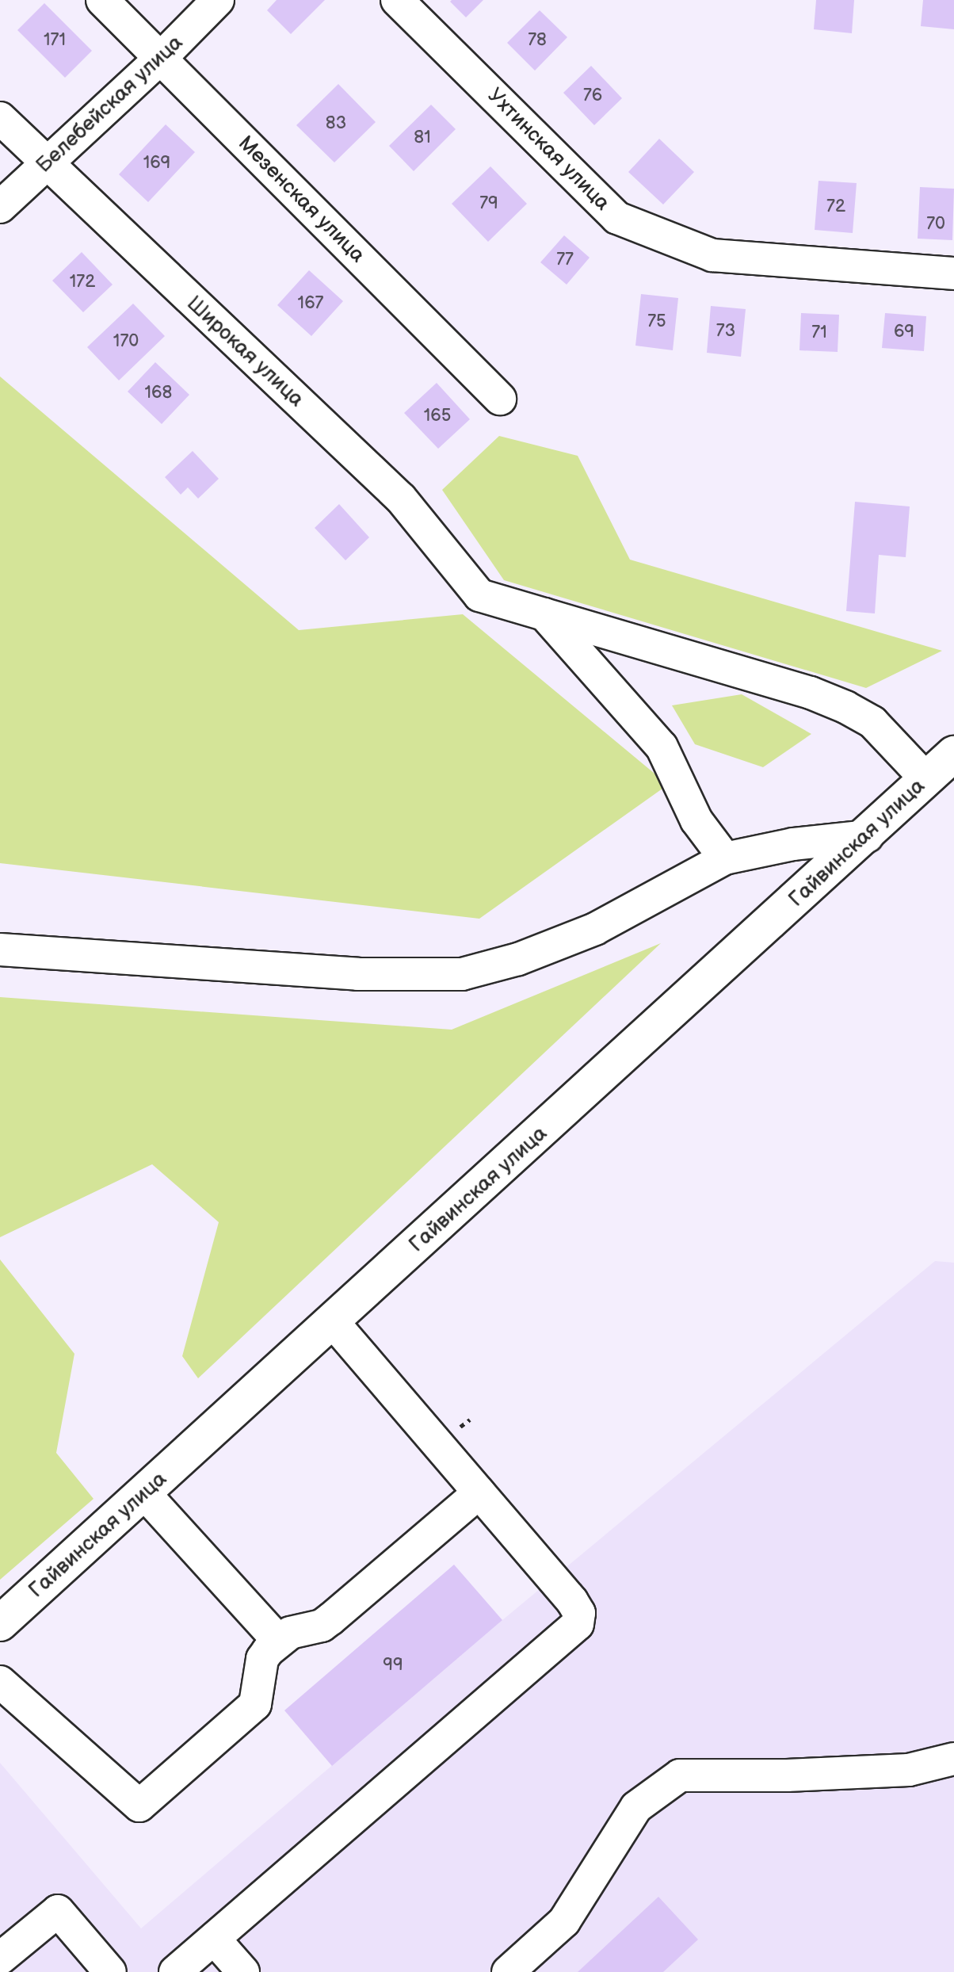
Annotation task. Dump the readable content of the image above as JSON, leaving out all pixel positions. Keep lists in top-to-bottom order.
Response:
{
  "streets": {
    "main road": ["Гайвинская улица"],
    "street": [
      "Белебейская улица",
      "Ухтинская улица",
      "Мезенская улица",
      "Широкая улица"
    ]
  },
  "crossings": [
    ["Белебейская улица", "Мезенская улица"],
    ["Белебейская улица", "Широкая улица"]
  ],
  "house_numbers": [
    "171",
    "78",
    "76",
    "83",
    "81",
    "169",
    "79",
    "72",
    "70",
    "77",
    "172",
    "167",
    "75",
    "73",
    "69",
    "71",
    "170",
    "168",
    "165",
    "99"
  ]
}
